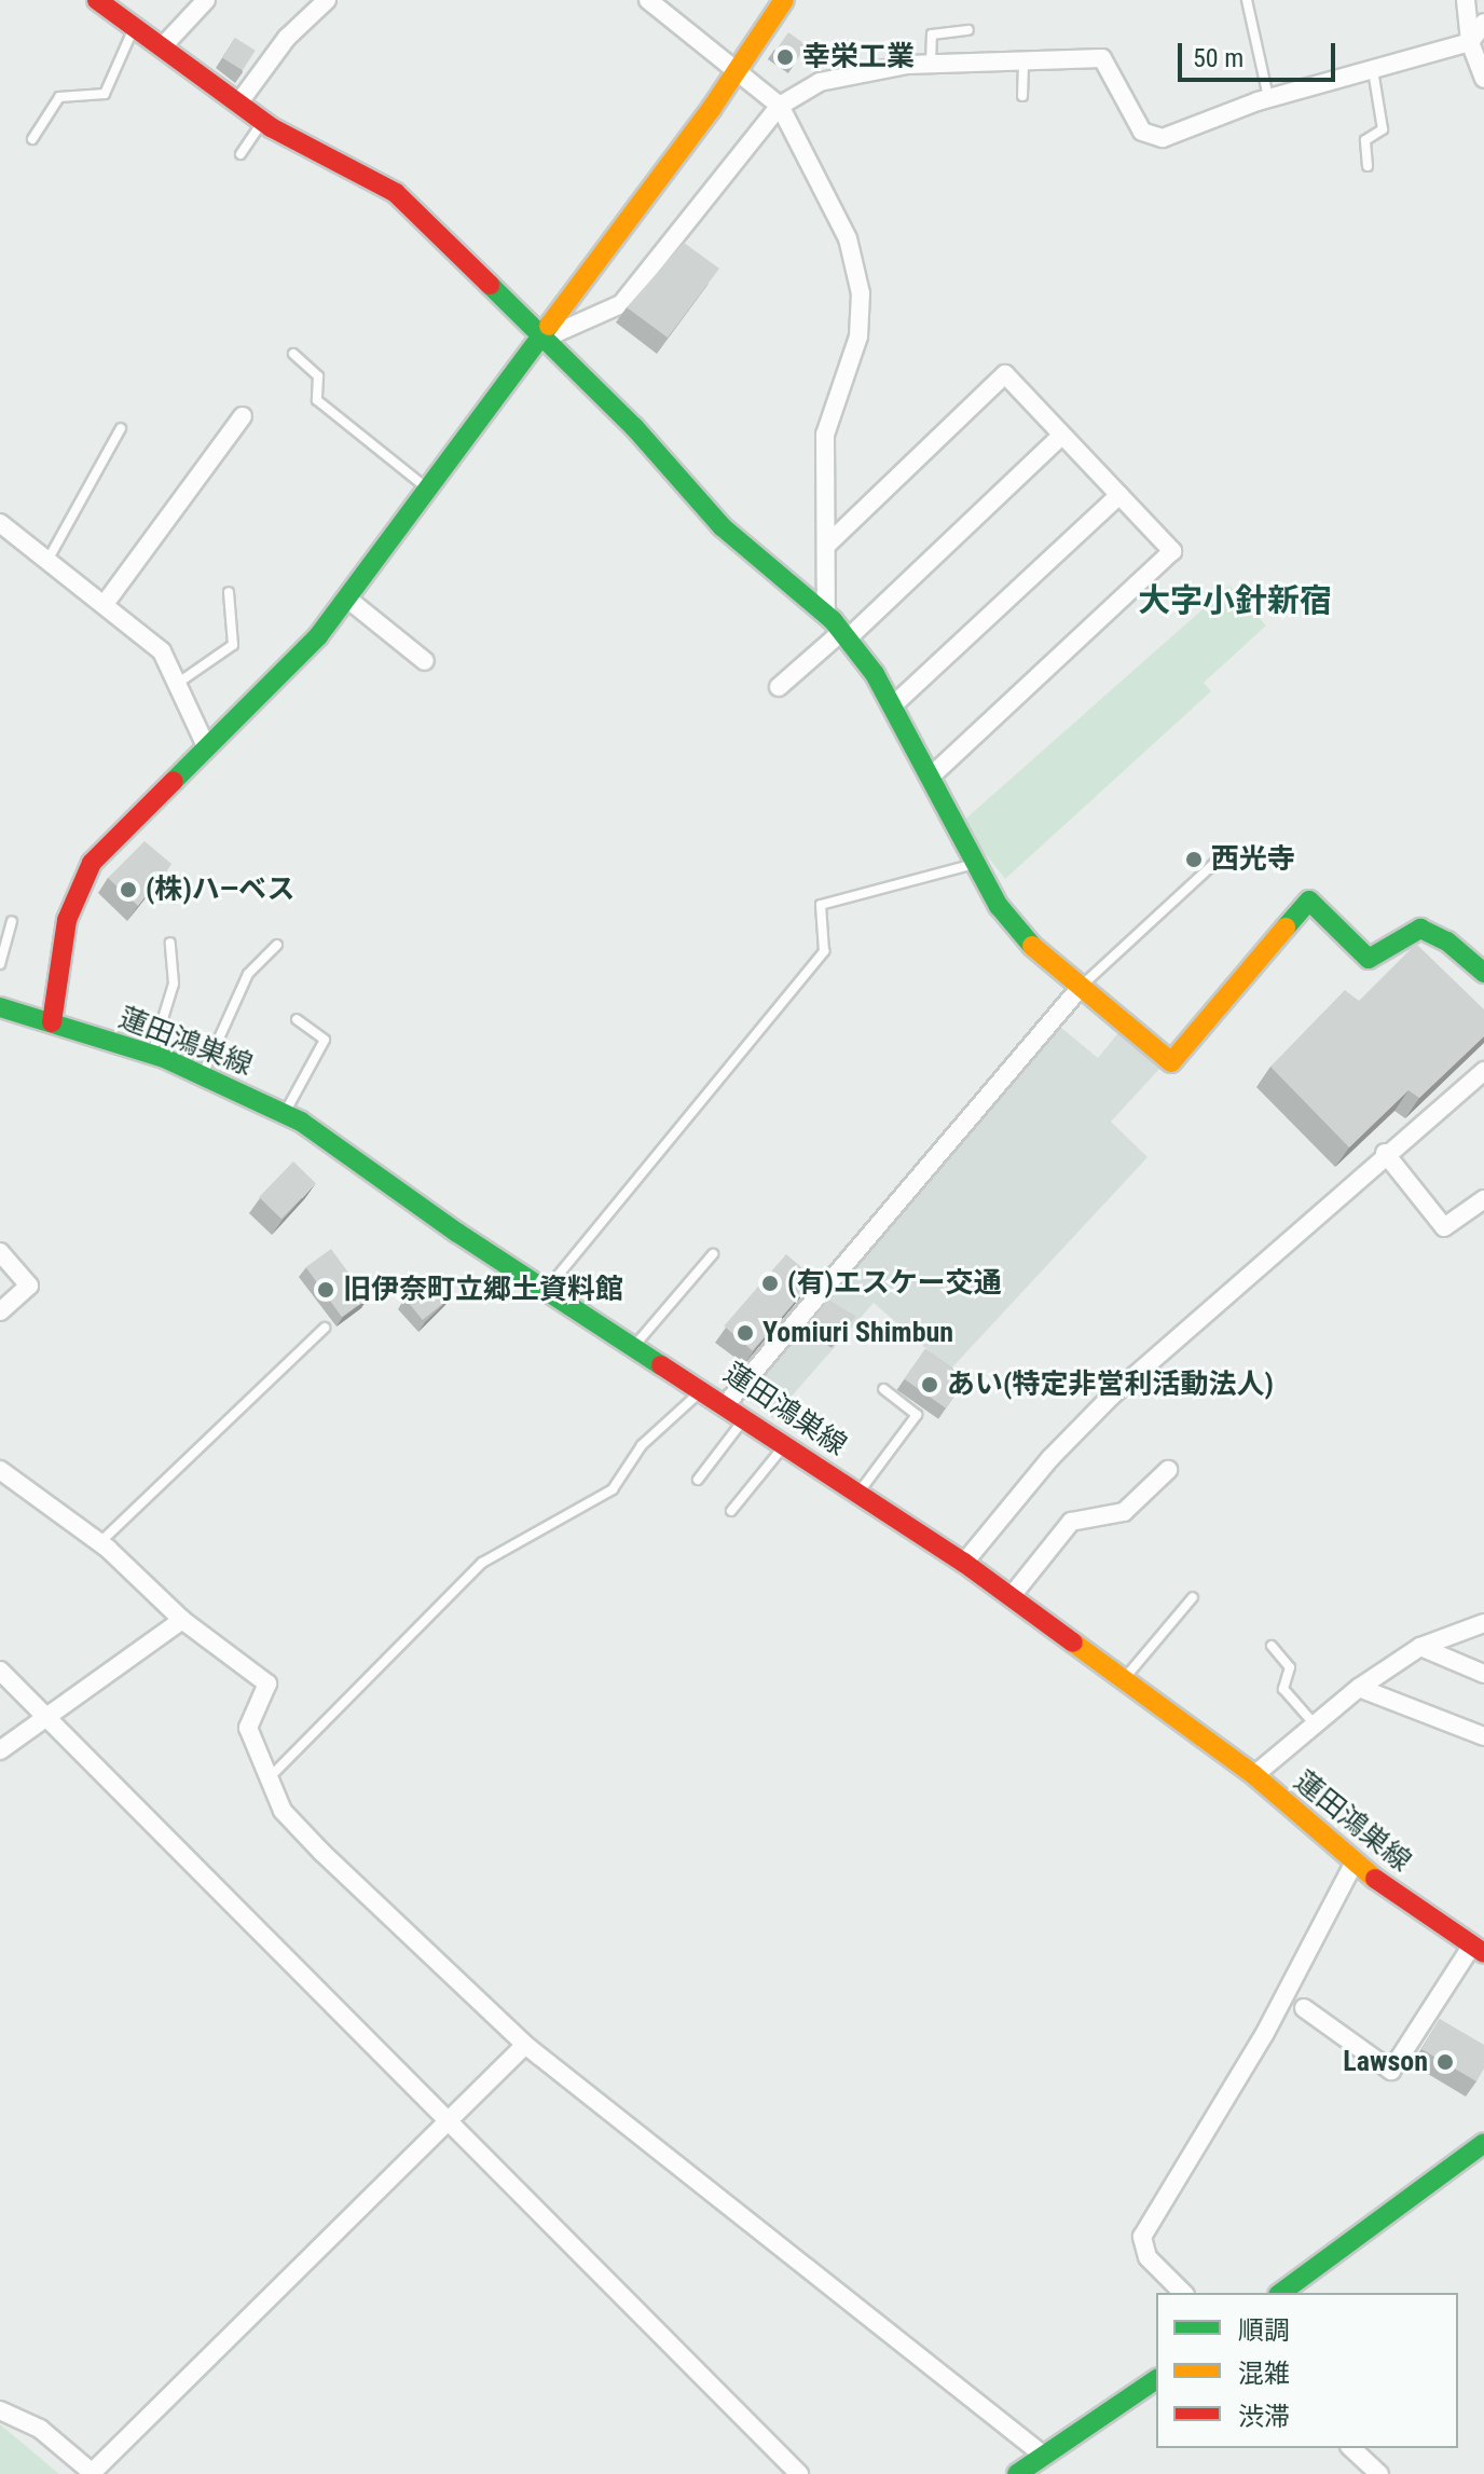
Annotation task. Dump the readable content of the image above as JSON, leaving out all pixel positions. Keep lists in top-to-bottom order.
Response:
{
  "streets": {
    "street": ["蓮田鴻巣線"]
  },
  "districts": ["大字小針新宿"],
  "places": [
    "幸栄工業",
    "西光寺",
    "(株)ハ―ベス",
    "(有)エスケー交通",
    "旧伊奈町立郷土資料館",
    "Yomiuri Shimbun",
    "あい(特定非営利活動法人)",
    "Lawson"
  ],
  "legend": ["順調", "混雑", "渋滞"],
  "scale_bar": "50 m"
}
